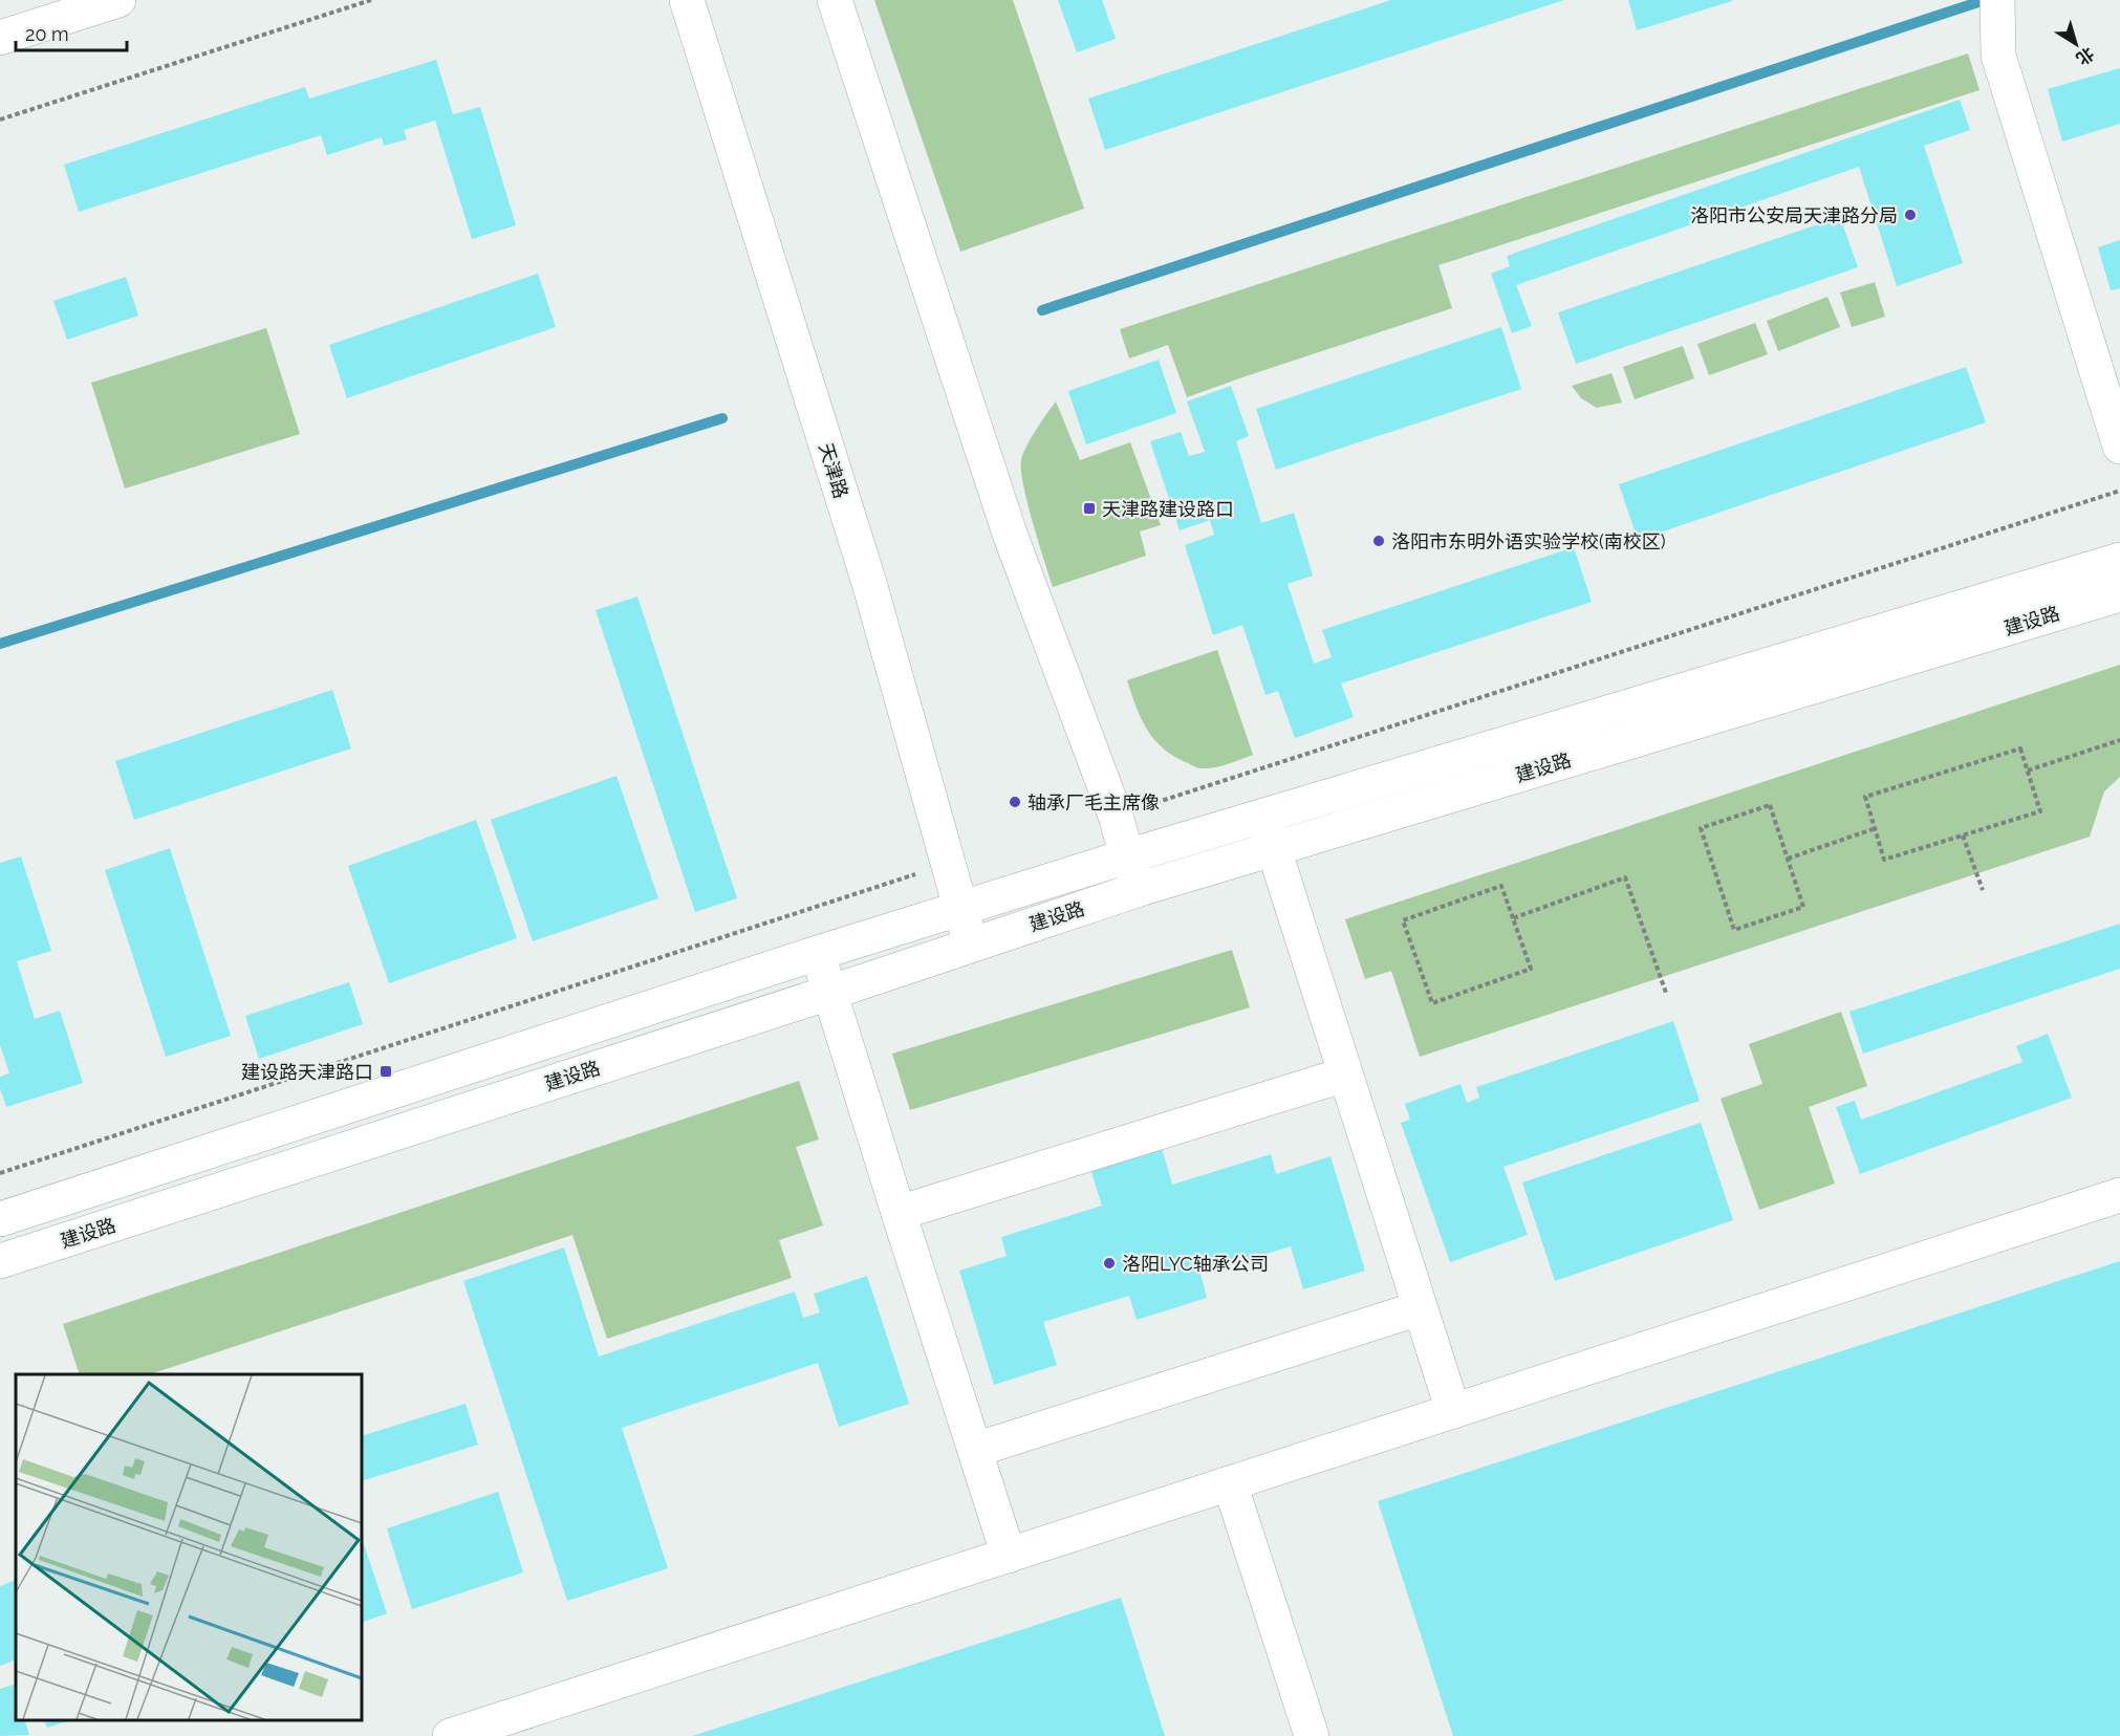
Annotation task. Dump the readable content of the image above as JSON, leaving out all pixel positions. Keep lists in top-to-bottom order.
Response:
{
  "streets": {
    "street": ["天津路", "建设路"]
  },
  "crossings": [
    ["天津路", "建设路"]
  ],
  "places": {
    "other": [
      "洛阳市公安局天津路分局",
      "洛阳市东明外语实验学校(南校区)",
      "轴承厂毛主席像",
      "洛阳LYC轴承公司"
    ],
    "transit": ["天津路建设路口", "建设路天津路口"]
  },
  "scale_bar": "20 m",
  "north": "bottom right"
}
